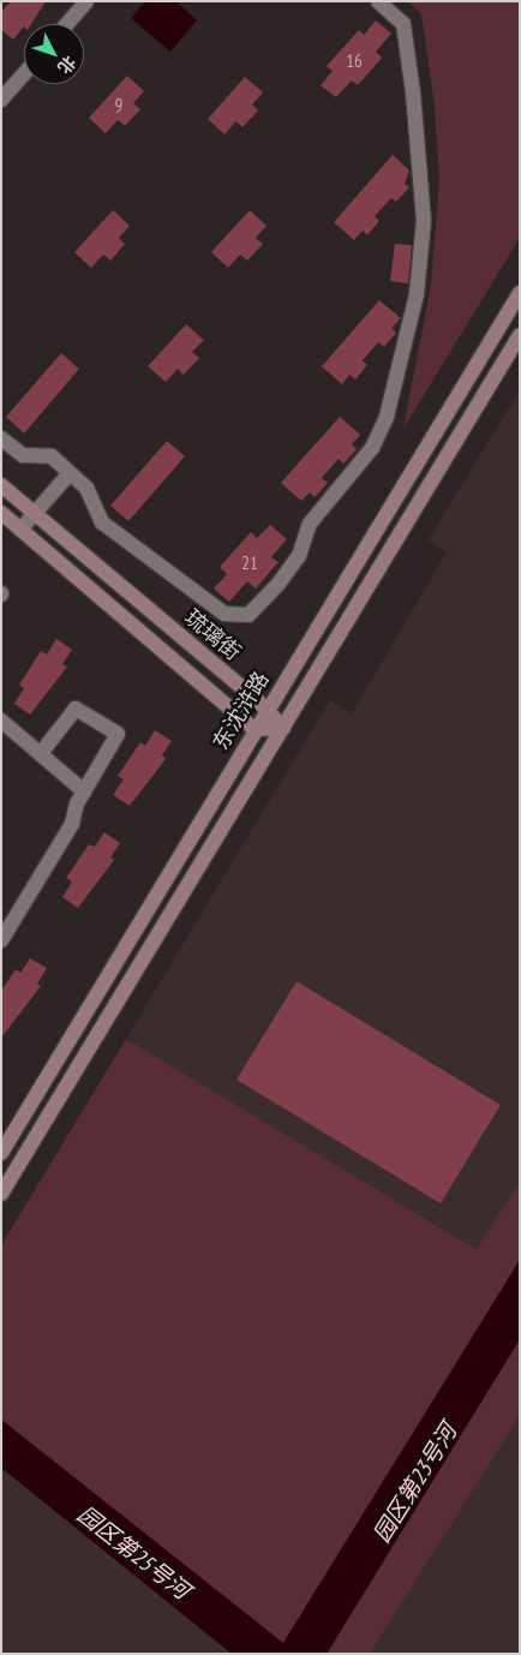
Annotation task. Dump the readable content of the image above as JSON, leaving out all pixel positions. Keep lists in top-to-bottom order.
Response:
{
  "streets": {
    "main road": ["琉璃街", "东沈浒路"]
  },
  "crossings": [
    ["琉璃街", "东沈浒路"]
  ],
  "water": ["园区第23号河", "园区第25号河"],
  "house_numbers": ["16", "9", "21"],
  "north": "bottom right"
}
